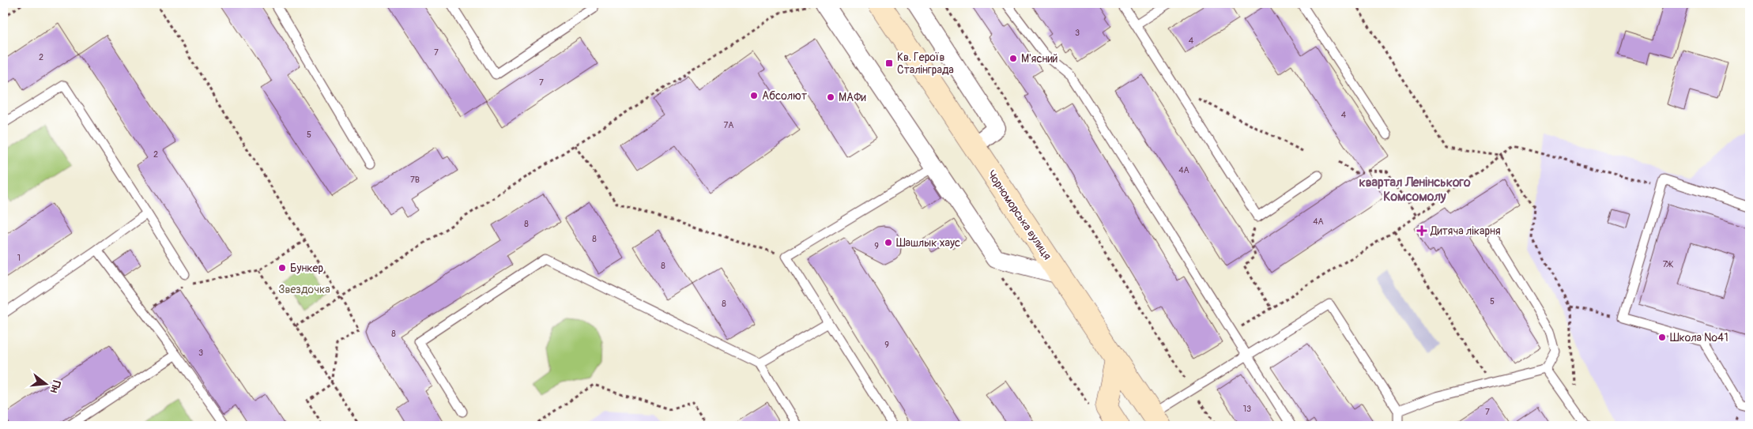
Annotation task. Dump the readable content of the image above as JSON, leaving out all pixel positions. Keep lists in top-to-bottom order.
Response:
{
  "streets": {
    "street": ["Чорноморська вулиця"]
  },
  "districts": ["квартал Ленінського Комсомолу"],
  "parks": ["Звездочка"],
  "places": {
    "other": [
      "М'ясний",
      "Абсолют",
      "МАФи",
      "Шашлык хаус",
      "Бункер",
      "Школа №41"
    ],
    "transit": ["Кв. Героїв Сталінграда"],
    "health": ["Дитяча лікарня"]
  },
  "house_numbers": [
    "3",
    "4",
    "7",
    "2",
    "7",
    "4",
    "7А",
    "5",
    "2",
    "4А",
    "7В",
    "4А",
    "8",
    "8",
    "9",
    "1",
    "7Ж",
    "8",
    "5",
    "8",
    "8",
    "9",
    "3",
    "13",
    "7"
  ],
  "north": "right"
}
